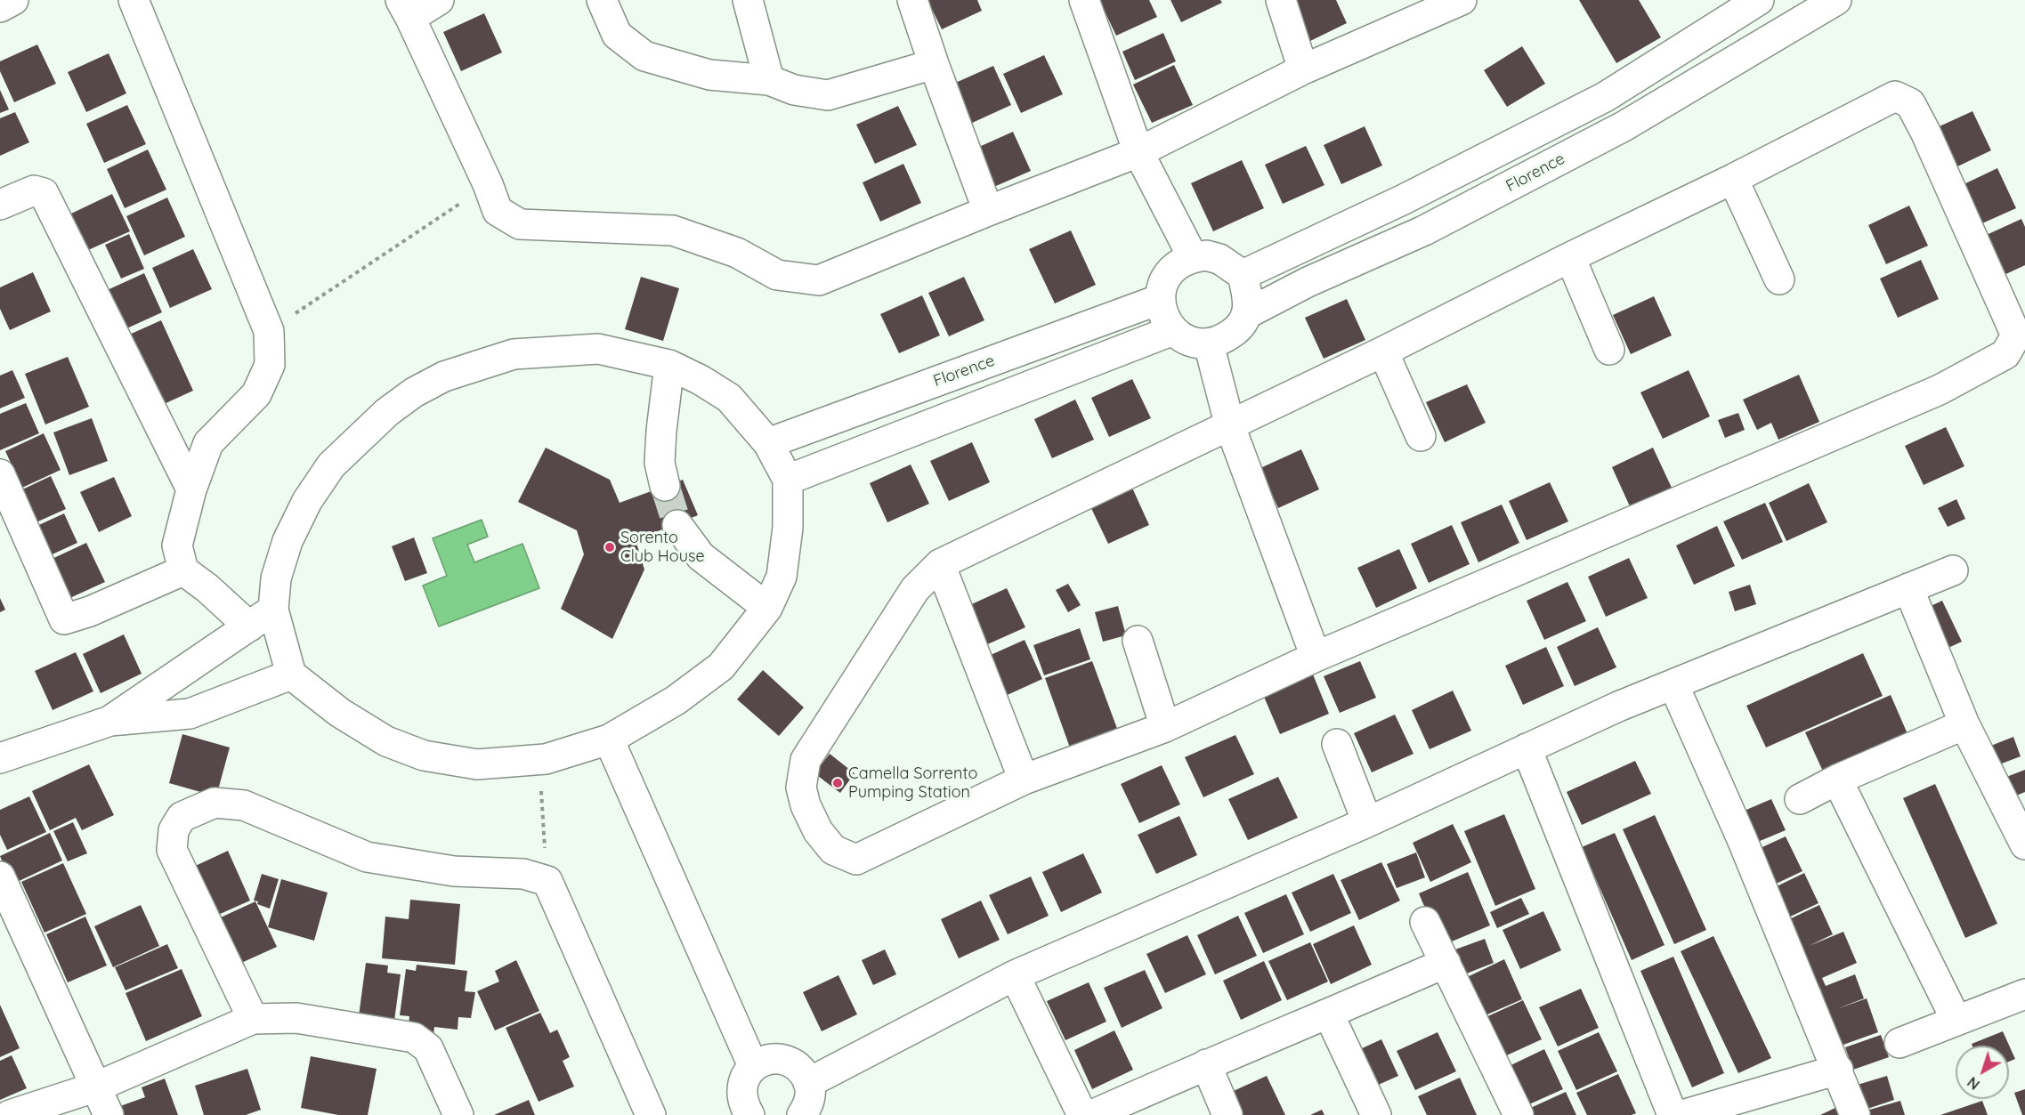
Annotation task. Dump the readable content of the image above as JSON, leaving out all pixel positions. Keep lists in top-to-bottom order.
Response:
{
  "streets": {
    "street": ["Florence"]
  },
  "places": ["Sorento Club House", "Camella Sorrento Pumping Station"],
  "north": "bottom left"
}
